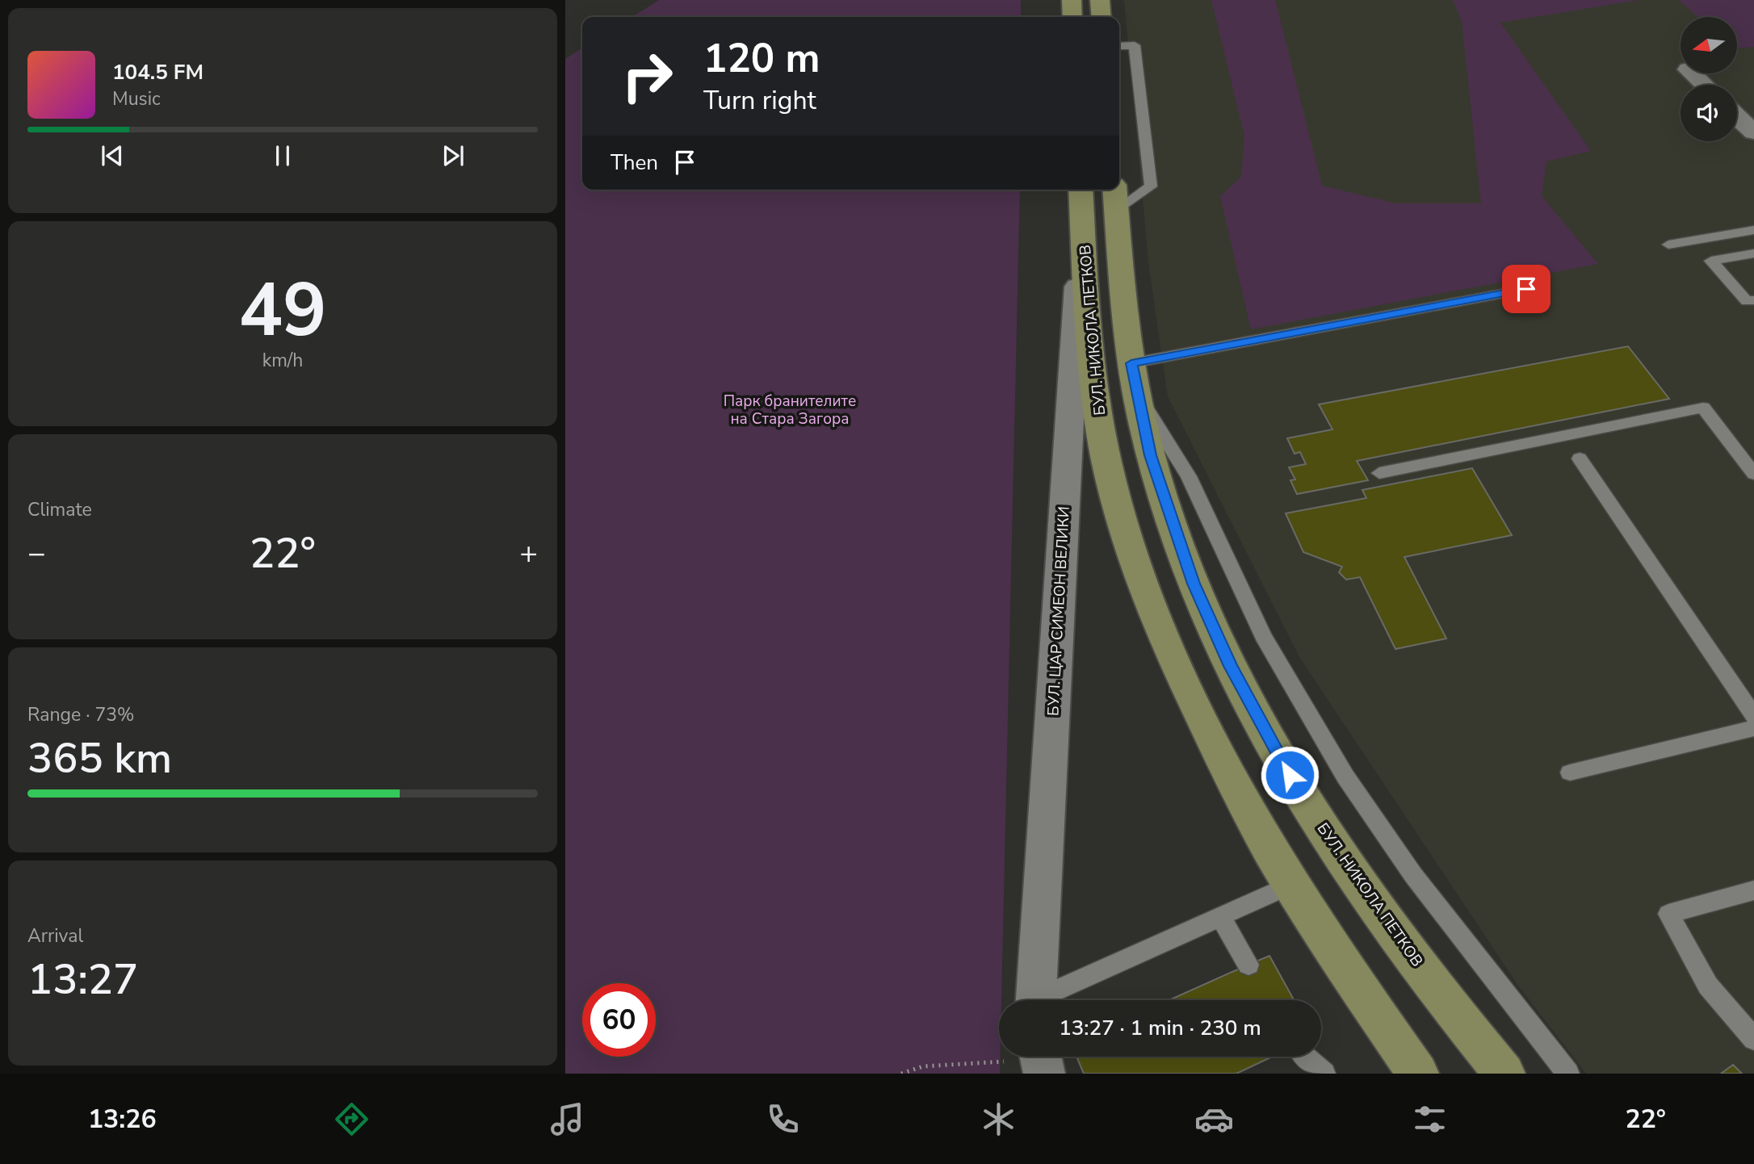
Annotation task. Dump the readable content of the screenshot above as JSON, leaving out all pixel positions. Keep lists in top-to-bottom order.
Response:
{
  "streets": {
    "main road": ["БУЛ. НИКОЛА ПЕТКОВ"],
    "street": ["БУЛ. ЦАР СИМЕОН ВЕЛИКИ"]
  },
  "crossings": [
    ["БУЛ. НИКОЛА ПЕТКОВ", "БУЛ. ЦАР СИМЕОН ВЕЛИКИ"]
  ],
  "parks": ["Парк бранителите на Стара Загора"],
  "north": "left",
  "page": {
    "turn": ["120 m", "Turn right"],
    "song": ["104.5 FM", "Music"],
    "then": "Then",
    "tile": [
      ["49", "km/h"],
      "Climate",
      ["Range · 73%", "365 km"],
      ["Arrival", "13:27"]
    ],
    "heat": ["−", "22°", "+"],
    "limit": "60",
    "trip": "13:27 · 1 min · 230 m",
    "tabs": ["13:26", "22°"]
  }
}
